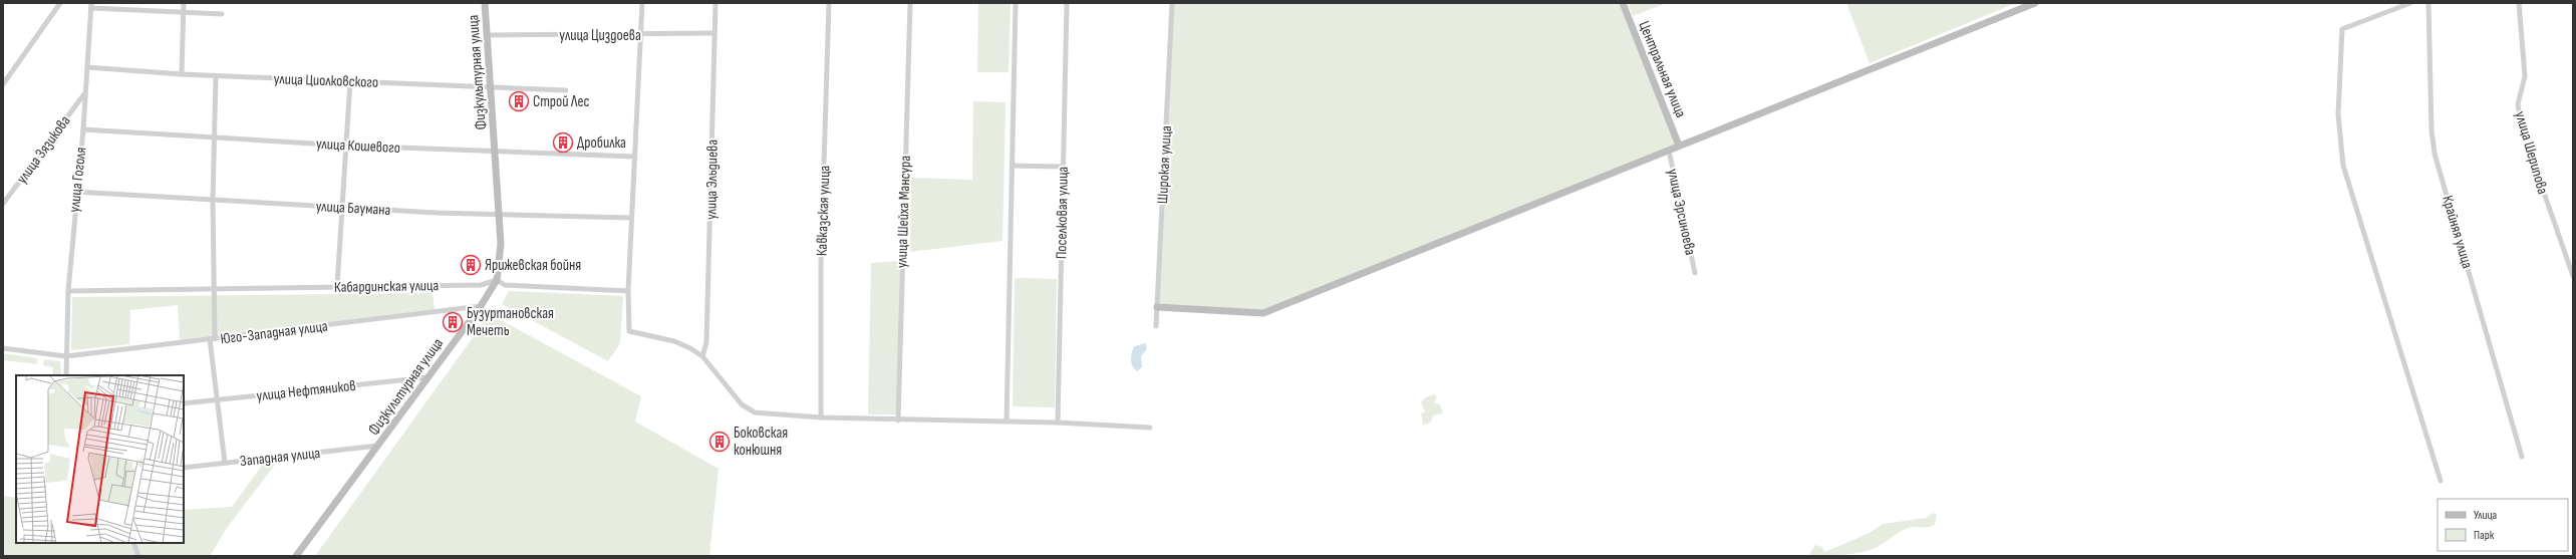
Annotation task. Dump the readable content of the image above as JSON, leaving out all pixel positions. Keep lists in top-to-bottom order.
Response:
{
  "streets": {
    "street": [
      "улица Циздоева",
      "Центральная улица",
      "Физкультурная улица",
      "улица Циолковского",
      "улица Кошевого",
      "улица Зязикова",
      "улица Шерипова",
      "Широкая улица",
      "улица Гоголя",
      "улица Эльдиева",
      "улица Баумана",
      "Кавказская улица",
      "улица Шейха Мансура",
      "улица Эрсиноева",
      "Поселковая улица",
      "Крайняя улица",
      "Кабардинская улица",
      "Юго-Западная улица",
      "улица Нефтяников",
      "Западная улица"
    ]
  },
  "crossings": [
    ["улица Циздоева", "Физкультурная улица"],
    ["улица Циздоева", "улица Эльдиева"],
    ["Физкультурная улица", "улица Циолковского"],
    ["Физкультурная улица", "улица Кошевого"],
    ["Физкультурная улица", "улица Баумана"],
    ["Физкультурная улица", "Кабардинская улица"],
    ["Физкультурная улица", "Юго-Западная улица"],
    ["Физкультурная улица", "улица Нефтяников"],
    ["Физкультурная улица", "Западная улица"],
    ["улица Циолковского", "улица Гоголя"],
    ["улица Кошевого", "улица Гоголя"],
    ["улица Зязикова", "улица Гоголя"],
    ["улица Гоголя", "улица Баумана"],
    ["улица Гоголя", "Кабардинская улица"],
    ["улица Гоголя", "Юго-Западная улица"]
  ],
  "places": {
    "building": [
      "Строй Лес",
      "Дробилка",
      "Ярижевская бойня",
      "Бузуртановская Мечеть",
      "Боковская конюшня"
    ]
  },
  "legend": ["Улица", "Парк"]
}
